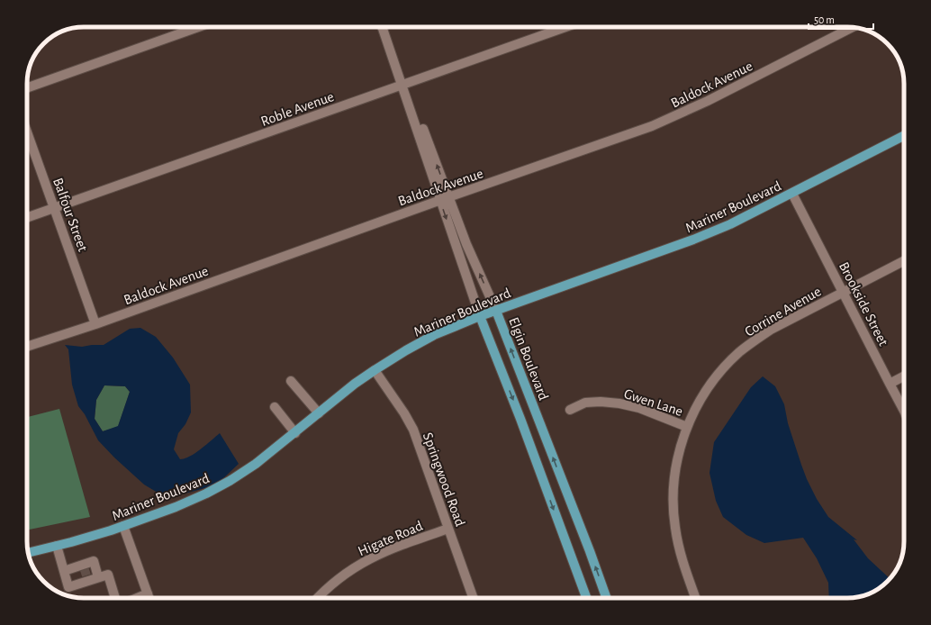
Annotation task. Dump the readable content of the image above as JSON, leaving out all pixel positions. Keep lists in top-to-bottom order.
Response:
{
  "streets": {
    "main road": ["Mariner Boulevard", "Elgin Boulevard"],
    "street": [
      "Baldock Avenue",
      "Roble Avenue",
      "Balfour Street",
      "Brookside Street",
      "Corrine Avenue",
      "Gwen Lane",
      "Springwood Road",
      "Higate Road"
    ]
  },
  "crossings": [
    ["Baldock Avenue", "Balfour Street"],
    ["Baldock Avenue", "Elgin Boulevard"],
    ["Roble Avenue", "Balfour Street"],
    ["Roble Avenue", "Elgin Boulevard"],
    ["Mariner Boulevard", "Brookside Street"],
    ["Mariner Boulevard", "Elgin Boulevard"],
    ["Mariner Boulevard", "Springwood Road"],
    ["Brookside Street", "Corrine Avenue"],
    ["Corrine Avenue", "Gwen Lane"],
    ["Springwood Road", "Higate Road"]
  ],
  "scale_bar": "50 m"
}
